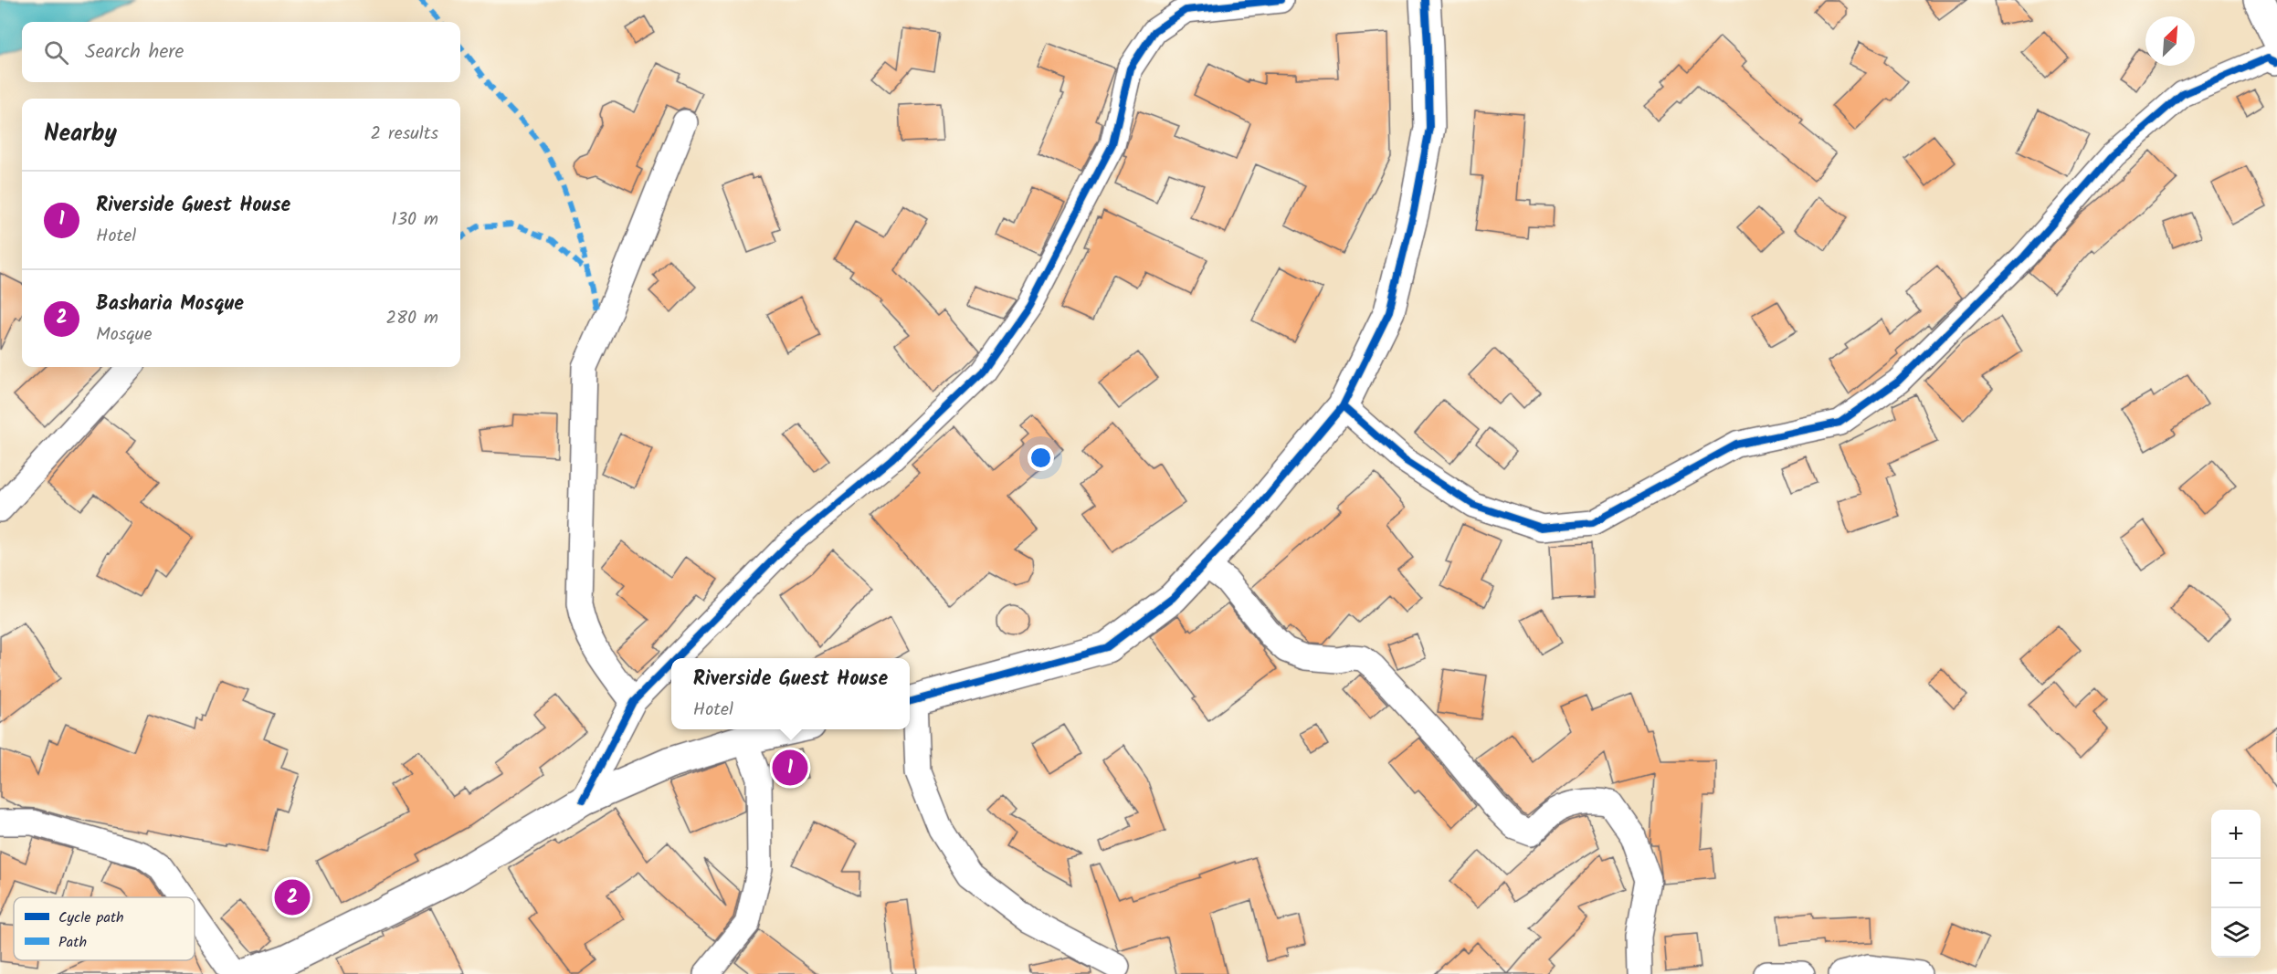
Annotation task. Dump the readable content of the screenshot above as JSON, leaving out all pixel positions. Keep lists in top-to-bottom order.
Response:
{
  "legend": ["Cycle path", "Path"],
  "north": "top right",
  "page": {
    "search": "Search here",
    "heading": ["Nearby", "2 results"],
    "list": [
      {
        "mark": "1",
        "name": "Riverside Guest House",
        "note": "Hotel",
        "value": "130 m"
      },
      {
        "mark": "2",
        "name": "Basharia Mosque",
        "note": "Mosque",
        "value": "280 m"
      }
    ],
    "popup": ["Riverside Guest House", "Hotel"],
    "pins": ["1", "2"],
    "map_buttons": ["+", "−"]
  }
}
